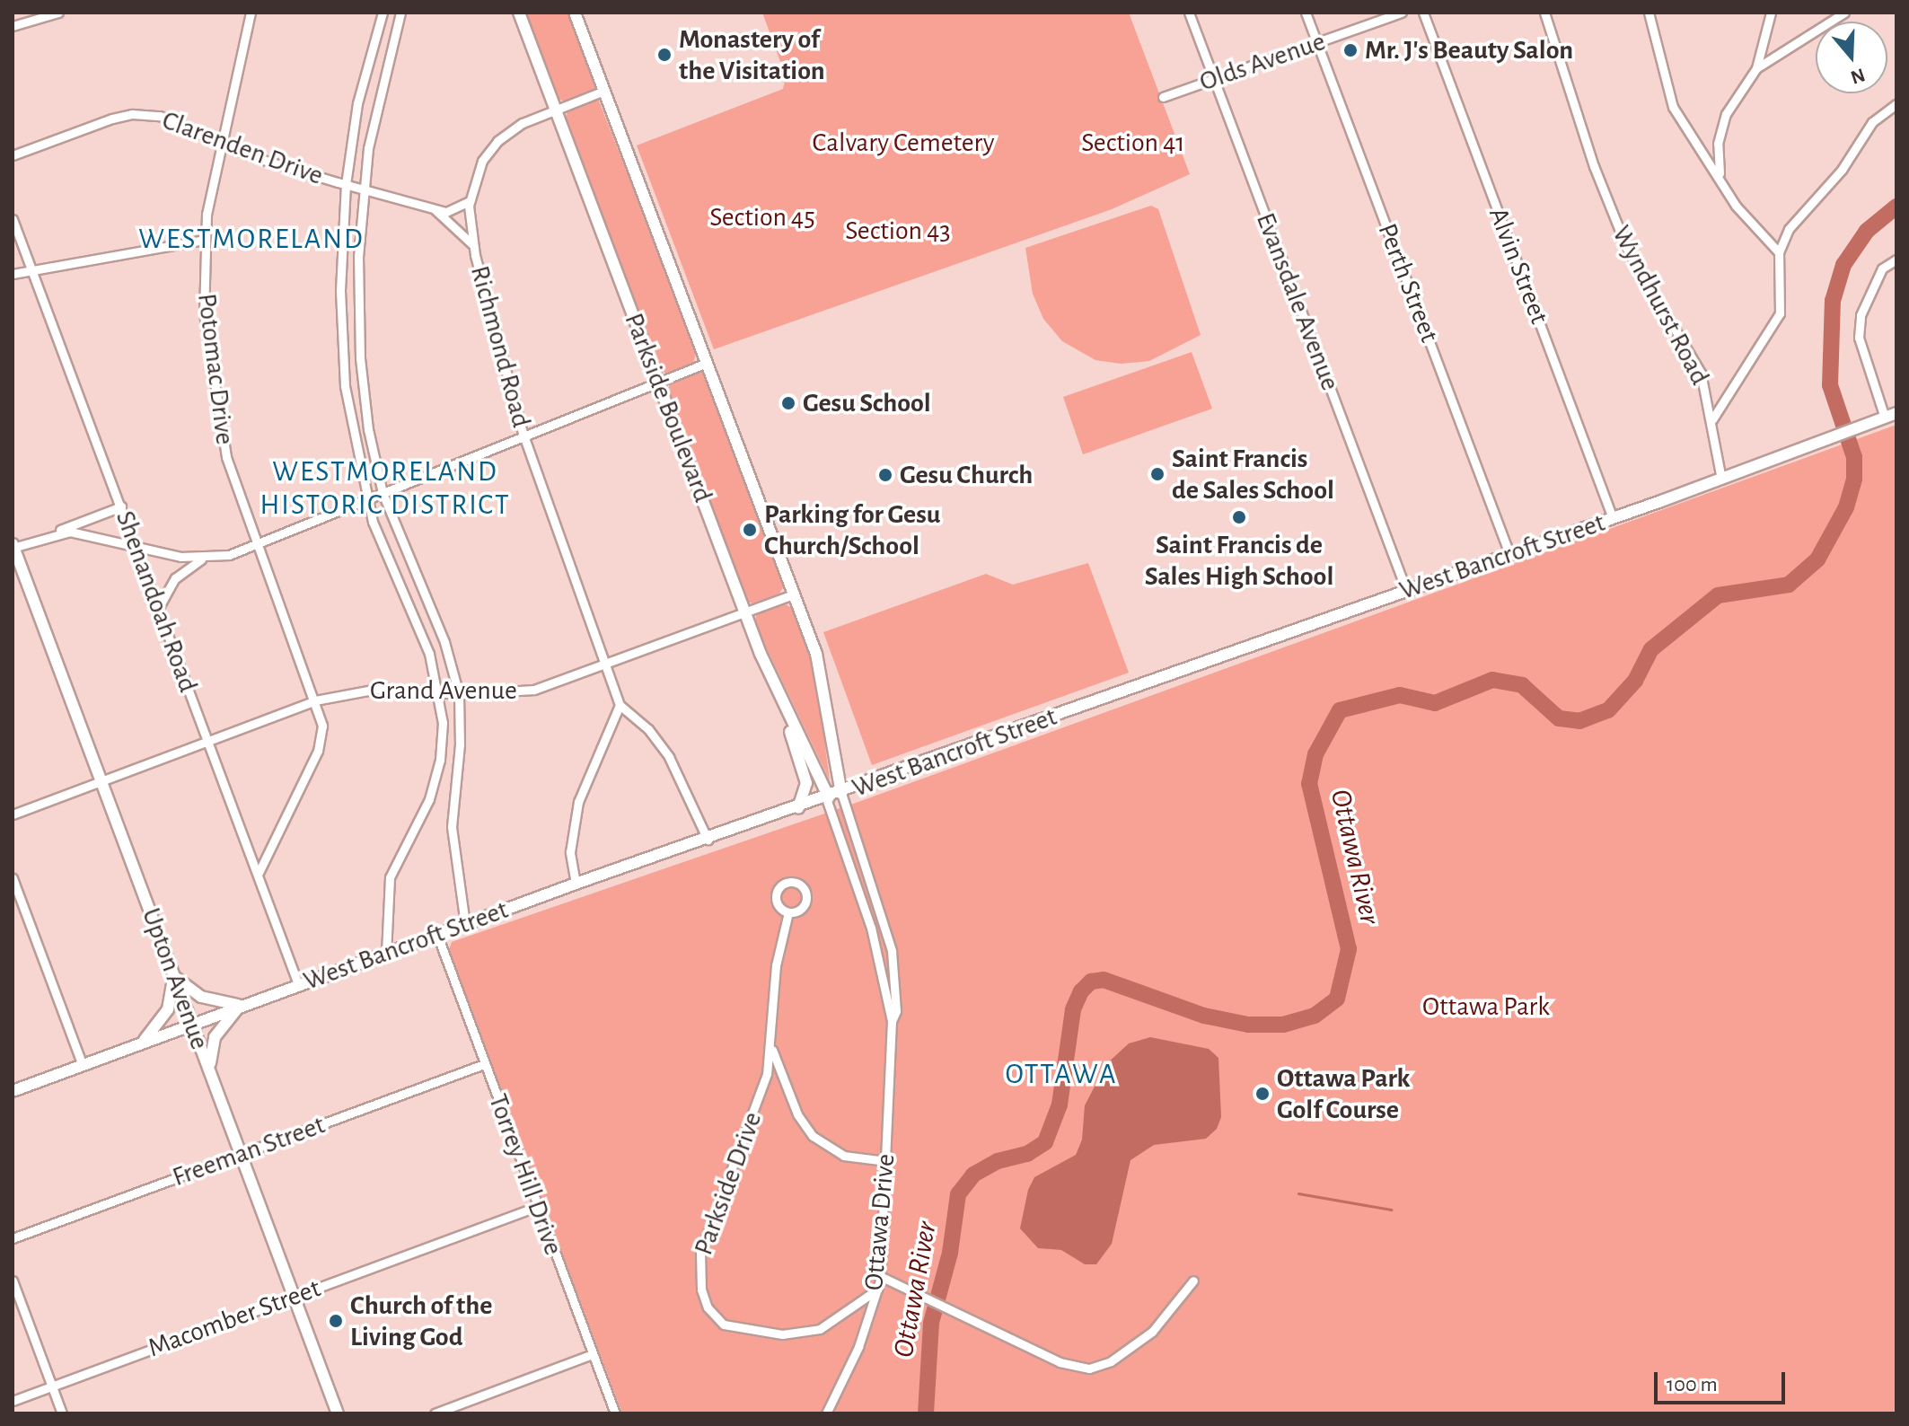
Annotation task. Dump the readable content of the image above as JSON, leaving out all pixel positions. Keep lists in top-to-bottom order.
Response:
{
  "streets": {
    "street": [
      "Olds Avenue",
      "Clarenden Drive",
      "Alvin Street",
      "Perth Street",
      "Evansdale Avenue",
      "Wyndhurst Road",
      "Richmond Road",
      "Potomac Drive",
      "Parkside Boulevard",
      "West Bancroft Street",
      "Shenandoah Road",
      "Grand Avenue",
      "Upton Avenue",
      "Freeman Street",
      "Torrey Hill Drive",
      "Parkside Drive",
      "Ottawa Drive",
      "Macomber Street"
    ]
  },
  "crossings": [
    ["Olds Avenue", "Perth Street"],
    ["Olds Avenue", "Evansdale Avenue"],
    ["Clarenden Drive", "Richmond Road"],
    ["Clarenden Drive", "Potomac Drive"],
    ["Alvin Street", "West Bancroft Street"],
    ["Perth Street", "West Bancroft Street"],
    ["Evansdale Avenue", "West Bancroft Street"],
    ["Wyndhurst Road", "West Bancroft Street"],
    ["Richmond Road", "Parkside Boulevard"],
    ["Richmond Road", "West Bancroft Street"],
    ["Richmond Road", "Grand Avenue"],
    ["Potomac Drive", "Shenandoah Road"],
    ["Potomac Drive", "Grand Avenue"],
    ["Parkside Boulevard", "West Bancroft Street"],
    ["Parkside Boulevard", "Grand Avenue"],
    ["Parkside Boulevard", "Ottawa Drive"],
    ["West Bancroft Street", "Shenandoah Road"],
    ["West Bancroft Street", "Upton Avenue"],
    ["West Bancroft Street", "Torrey Hill Drive"],
    ["West Bancroft Street", "Ottawa Drive"],
    ["Shenandoah Road", "Grand Avenue"],
    ["Grand Avenue", "Upton Avenue"],
    ["Upton Avenue", "Freeman Street"],
    ["Upton Avenue", "Macomber Street"],
    ["Freeman Street", "Torrey Hill Drive"],
    ["Torrey Hill Drive", "Macomber Street"],
    ["Parkside Drive", "Ottawa Drive"]
  ],
  "districts": ["WESTMORELAND", "WESTMORELAND HISTORIC DISTRICT", "OTTAWA"],
  "water": ["Ottawa River"],
  "parks": [
    "Calvary Cemetery",
    "Section 41",
    "Section 45",
    "Section 43",
    "Ottawa Park"
  ],
  "places": [
    "Mr. J's Beauty Salon",
    "Monastery of the Visitation",
    "Gesu School",
    "Saint Francis de Sales School",
    "Gesu Church",
    "Saint Francis de Sales High School",
    "Parking for Gesu Church/School",
    "Ottawa Park Golf Course",
    "Church of the Living God"
  ],
  "scale_bar": "100 m",
  "north": "bottom"
}
